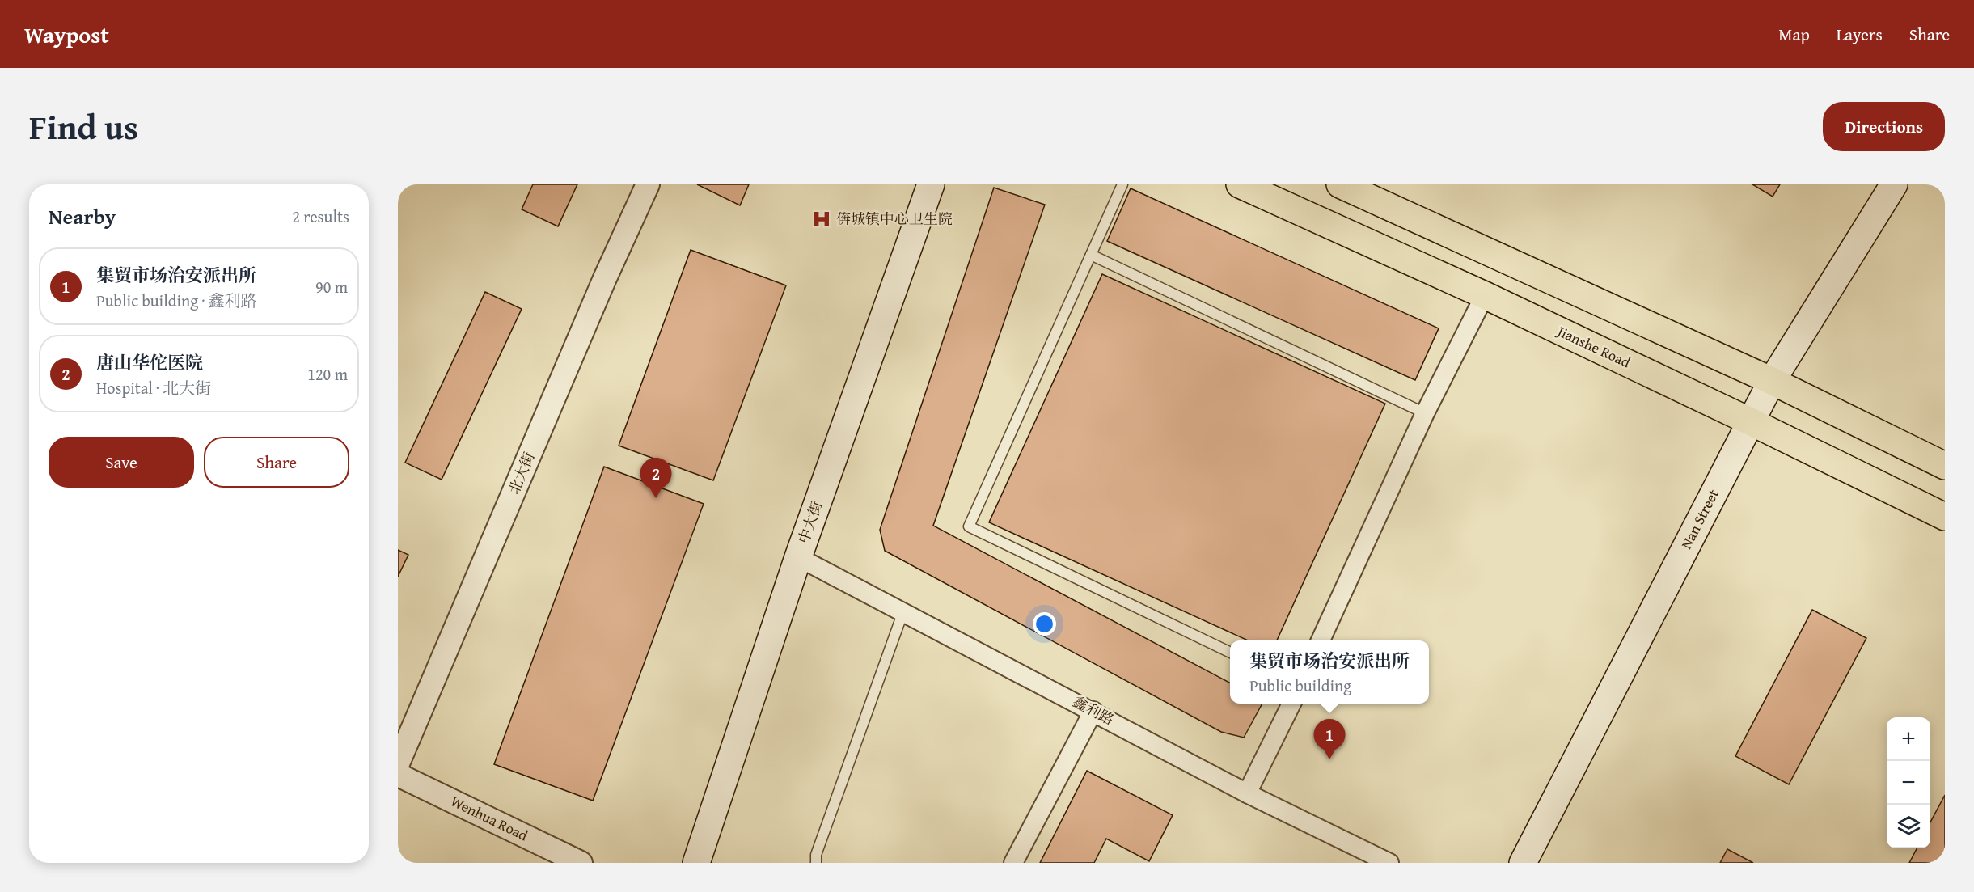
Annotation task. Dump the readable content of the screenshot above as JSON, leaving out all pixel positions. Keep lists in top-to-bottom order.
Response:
{
  "streets": {
    "main road": ["Jianshe Road", "Nan Street", "中大街"],
    "street": ["北大街", "鑫利路", "Wenhua Road"]
  },
  "crossings": [
    ["Jianshe Road", "Nan Street"],
    ["中大街", "鑫利路"]
  ],
  "places": {
    "hospital": ["倴城镇中心卫生院"]
  },
  "page": {
    "header": "Waypost",
    "nav": ["Map", "Layers", "Share"],
    "title": "Find us",
    "buttons": [
      "Directions",
      ["Save", "Share"]
    ],
    "heading": ["Nearby", "2 results"],
    "list": [
      {
        "mark": "1",
        "name": "集贸市场治安派出所",
        "note": "Public building · 鑫利路",
        "value": "90 m"
      },
      {
        "mark": "2",
        "name": "唐山华佗医院",
        "note": "Hospital · 北大街",
        "value": "120 m"
      }
    ],
    "pins": ["2", "1"],
    "popup": ["集贸市场治安派出所", "Public building"],
    "map_buttons": ["+", "−"]
  }
}
